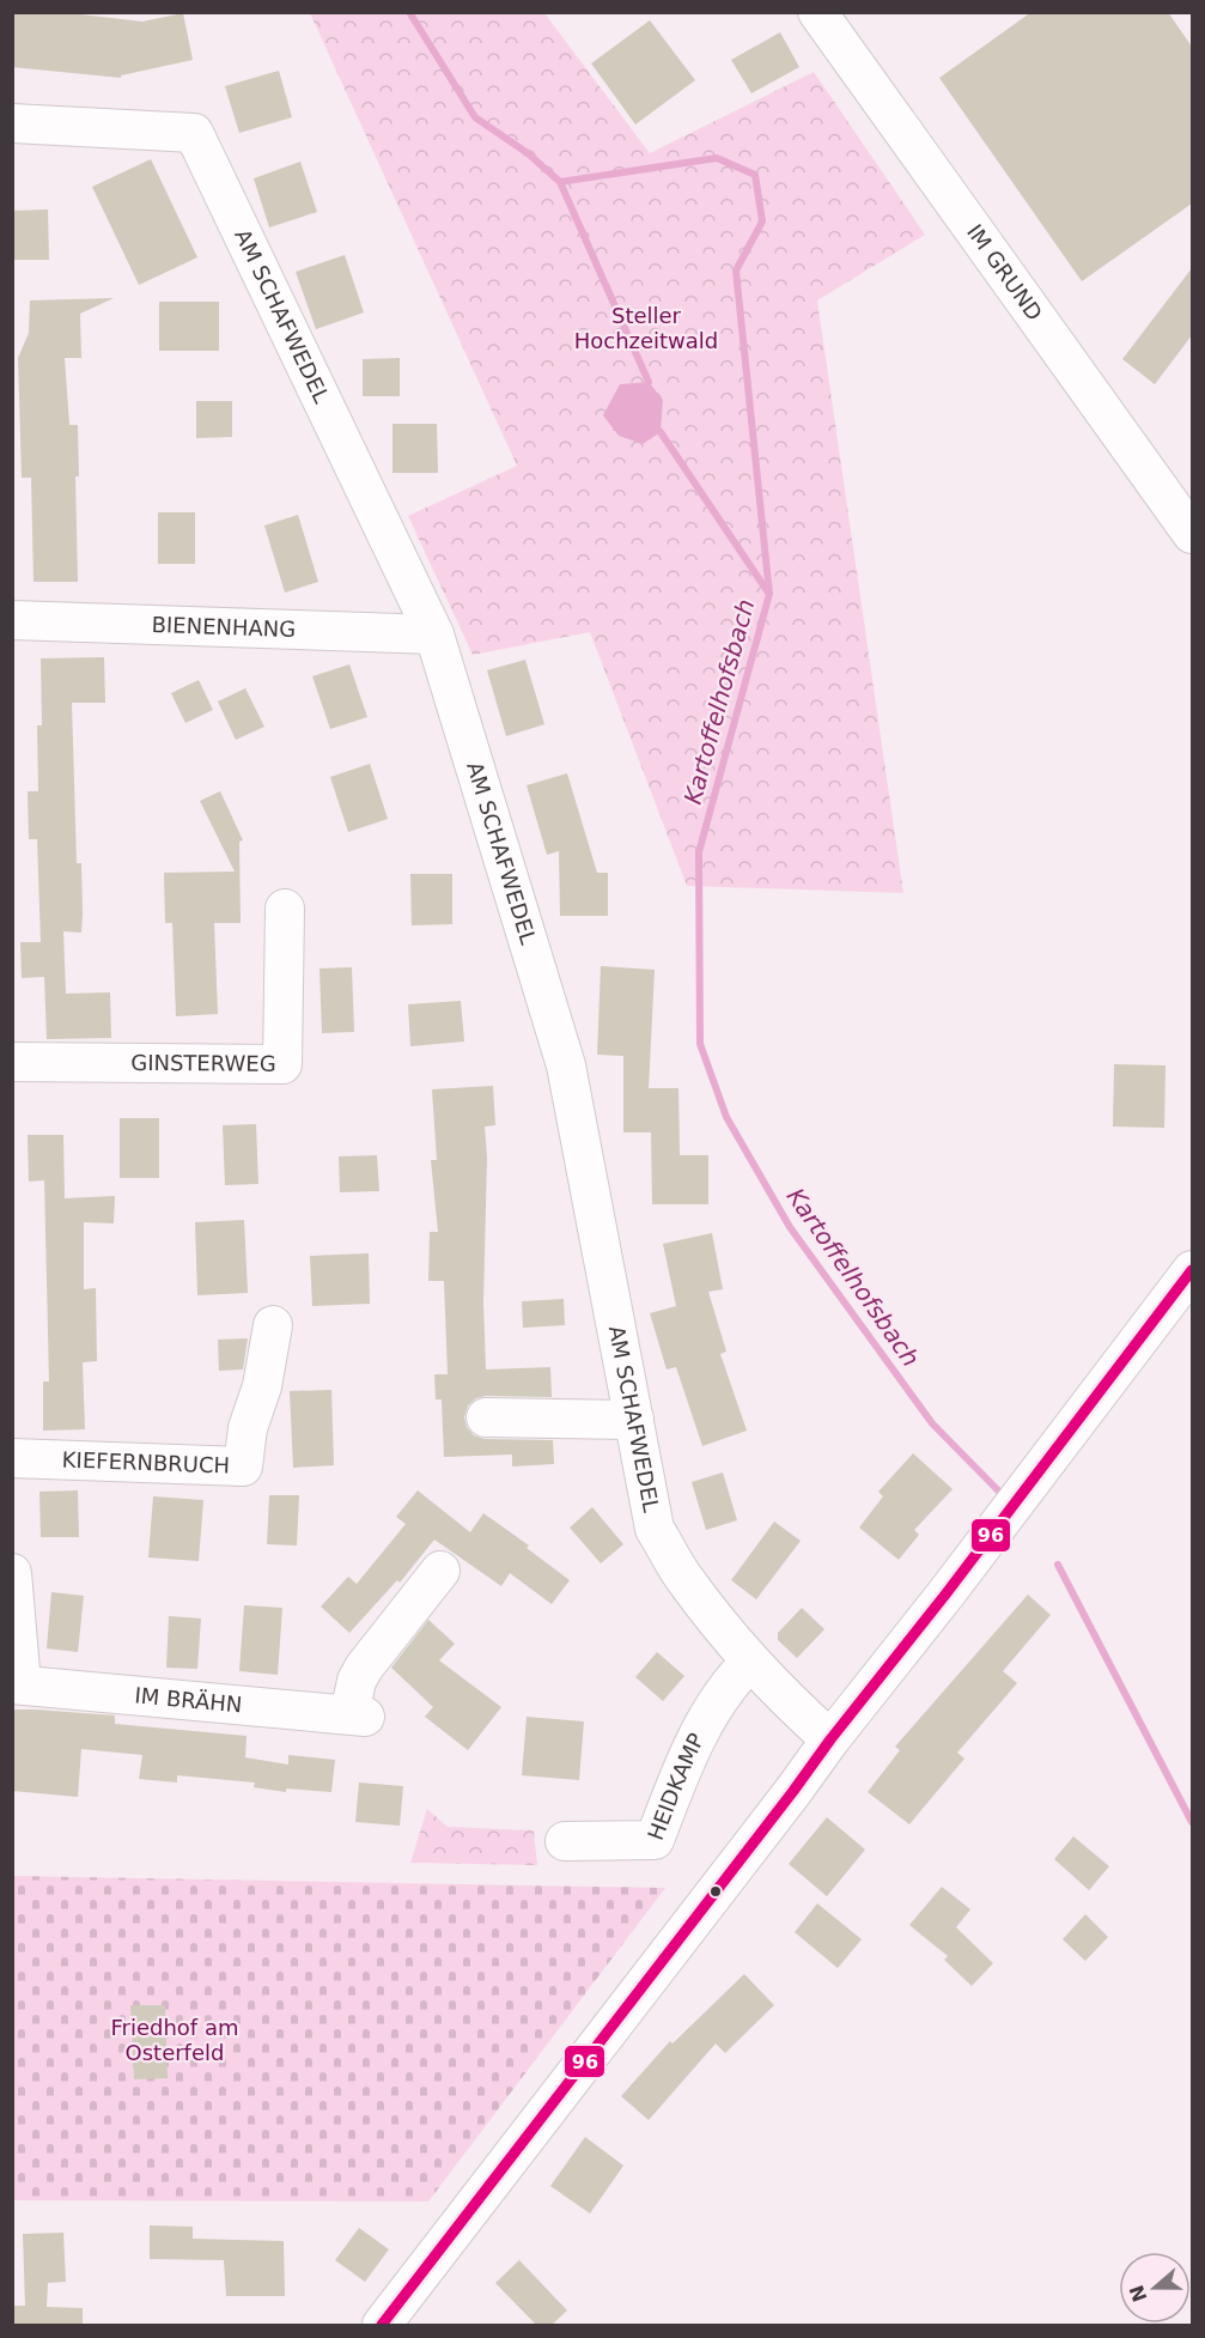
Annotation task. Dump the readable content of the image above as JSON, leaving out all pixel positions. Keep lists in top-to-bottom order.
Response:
{
  "streets": {
    "street": [
      "IM GRUND",
      "AM SCHAFWEDEL",
      "BIENENHANG",
      "GINSTERWEG",
      "KIEFERNBRUCH",
      "IM BRÄHN",
      "HEIDKAMP"
    ]
  },
  "crossings": [
    ["AM SCHAFWEDEL", "BIENENHANG"],
    ["AM SCHAFWEDEL", "HEIDKAMP"]
  ],
  "water": ["Kartoffelhofsbach"],
  "parks": ["Steller Hochzeitwald", "Friedhof am Osterfeld"],
  "lines": ["transit line 96"],
  "north": "left"
}
